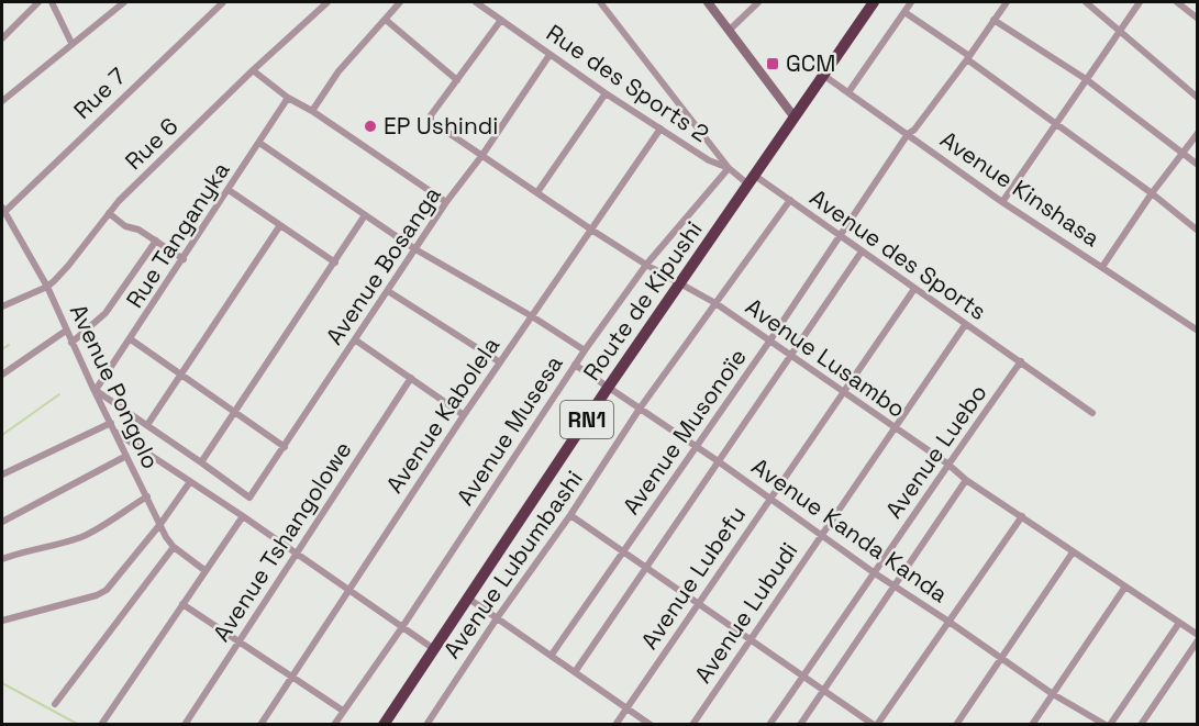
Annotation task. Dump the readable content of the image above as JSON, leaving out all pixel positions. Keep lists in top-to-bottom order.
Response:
{
  "streets": {
    "highway": ["Route de Kipushi", "RN1"],
    "street": [
      "Rue des Sports 2",
      "Rue 7",
      "Rue 6",
      "Avenue Kinshasa",
      "Rue Tanganyka",
      "Avenue des Sports",
      "Avenue Bosanga",
      "Avenue Lusambo",
      "Avenue Pongolo",
      "Avenue Kabolela",
      "Avenue Musesa",
      "Avenue Musonoïe",
      "Avenue Luebo",
      "Avenue Kanda Kanda",
      "Avenue Tshangolowe",
      "Avenue Lubumbashi",
      "Avenue Lubefu",
      "Avenue Lubudi"
    ]
  },
  "crossings": [
    ["Rue des Sports 2", "Avenue des Sports"],
    ["Rue des Sports 2", "Avenue Bosanga"],
    ["Rue des Sports 2", "Avenue Kabolela"],
    ["Rue des Sports 2", "Avenue Musesa"],
    ["Rue 7", "Avenue Pongolo"],
    ["Rue 6", "Avenue Pongolo"],
    ["Avenue Kinshasa", "Route de Kipushi"],
    ["Avenue Kinshasa", "Avenue Musonoïe"],
    ["Rue Tanganyka", "Avenue Pongolo"],
    ["Avenue des Sports", "Route de Kipushi"],
    ["Avenue des Sports", "Avenue Musesa"],
    ["Avenue des Sports", "Avenue Musonoïe"],
    ["Avenue des Sports", "Avenue Luebo"],
    ["Avenue des Sports", "Avenue Lubumbashi"],
    ["Avenue des Sports", "Avenue Lubefu"],
    ["Avenue des Sports", "Avenue Lubudi"],
    ["Avenue Bosanga", "Avenue Lusambo"],
    ["Route de Kipushi", "Avenue Lusambo"],
    ["Route de Kipushi", "Avenue Kanda Kanda"],
    ["Avenue Lusambo", "Avenue Kabolela"],
    ["Avenue Lusambo", "Avenue Musesa"],
    ["Avenue Lusambo", "Avenue Musonoïe"],
    ["Avenue Lusambo", "Avenue Luebo"],
    ["Avenue Lusambo", "Avenue Lubumbashi"],
    ["Avenue Lusambo", "Avenue Lubefu"],
    ["Avenue Lusambo", "Avenue Lubudi"],
    ["Avenue Musesa", "Avenue Kanda Kanda"],
    ["Avenue Musonoïe", "Avenue Kanda Kanda"],
    ["Avenue Luebo", "Avenue Kanda Kanda"],
    ["Avenue Kanda Kanda", "Avenue Lubumbashi"],
    ["Avenue Kanda Kanda", "Avenue Lubefu"],
    ["Avenue Kanda Kanda", "Avenue Lubudi"]
  ],
  "places": {
    "transit": ["GCM"],
    "other": ["EP Ushindi"]
  }
}
